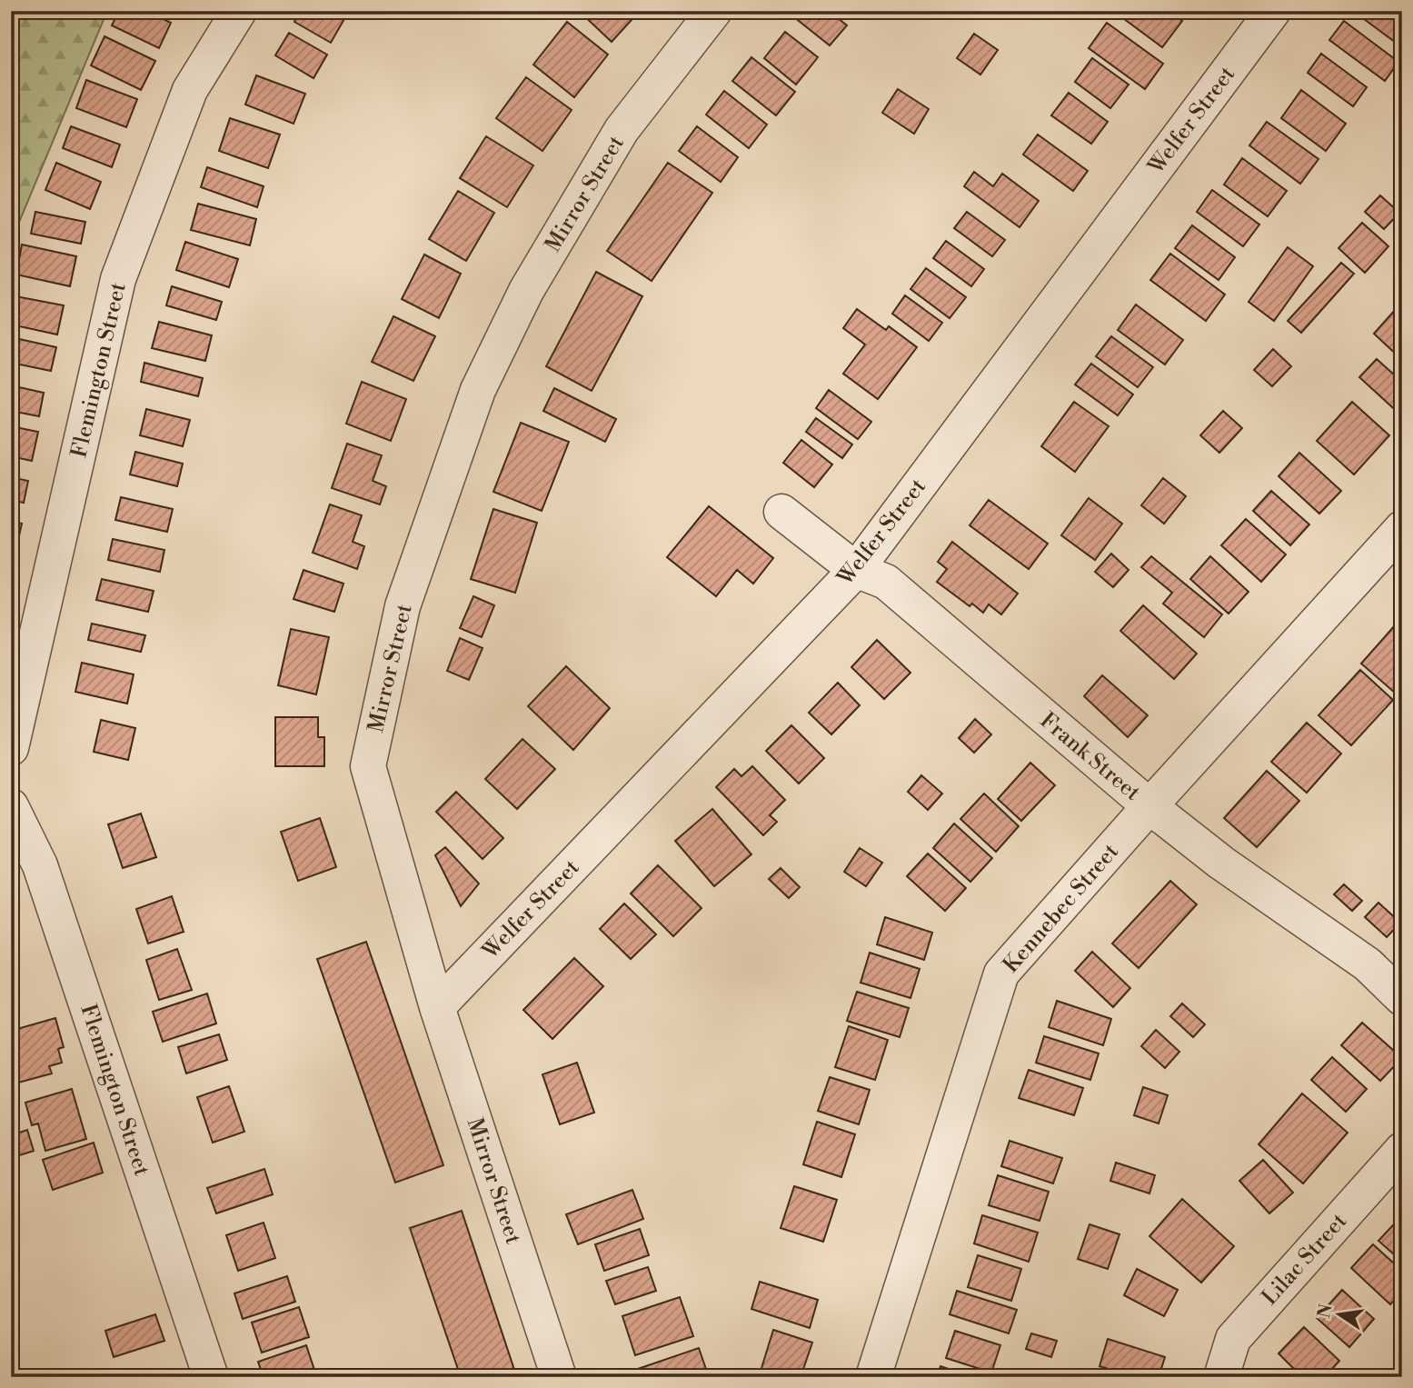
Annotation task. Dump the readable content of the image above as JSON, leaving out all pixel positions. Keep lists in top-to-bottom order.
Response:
{
  "streets": {
    "street": [
      "Welfer Street",
      "Mirror Street",
      "Flemington Street",
      "Frank Street",
      "Kennebec Street",
      "Lilac Street"
    ]
  },
  "crossings": [
    ["Welfer Street", "Mirror Street"],
    ["Welfer Street", "Frank Street"],
    ["Frank Street", "Kennebec Street"]
  ],
  "north": "left"
}
